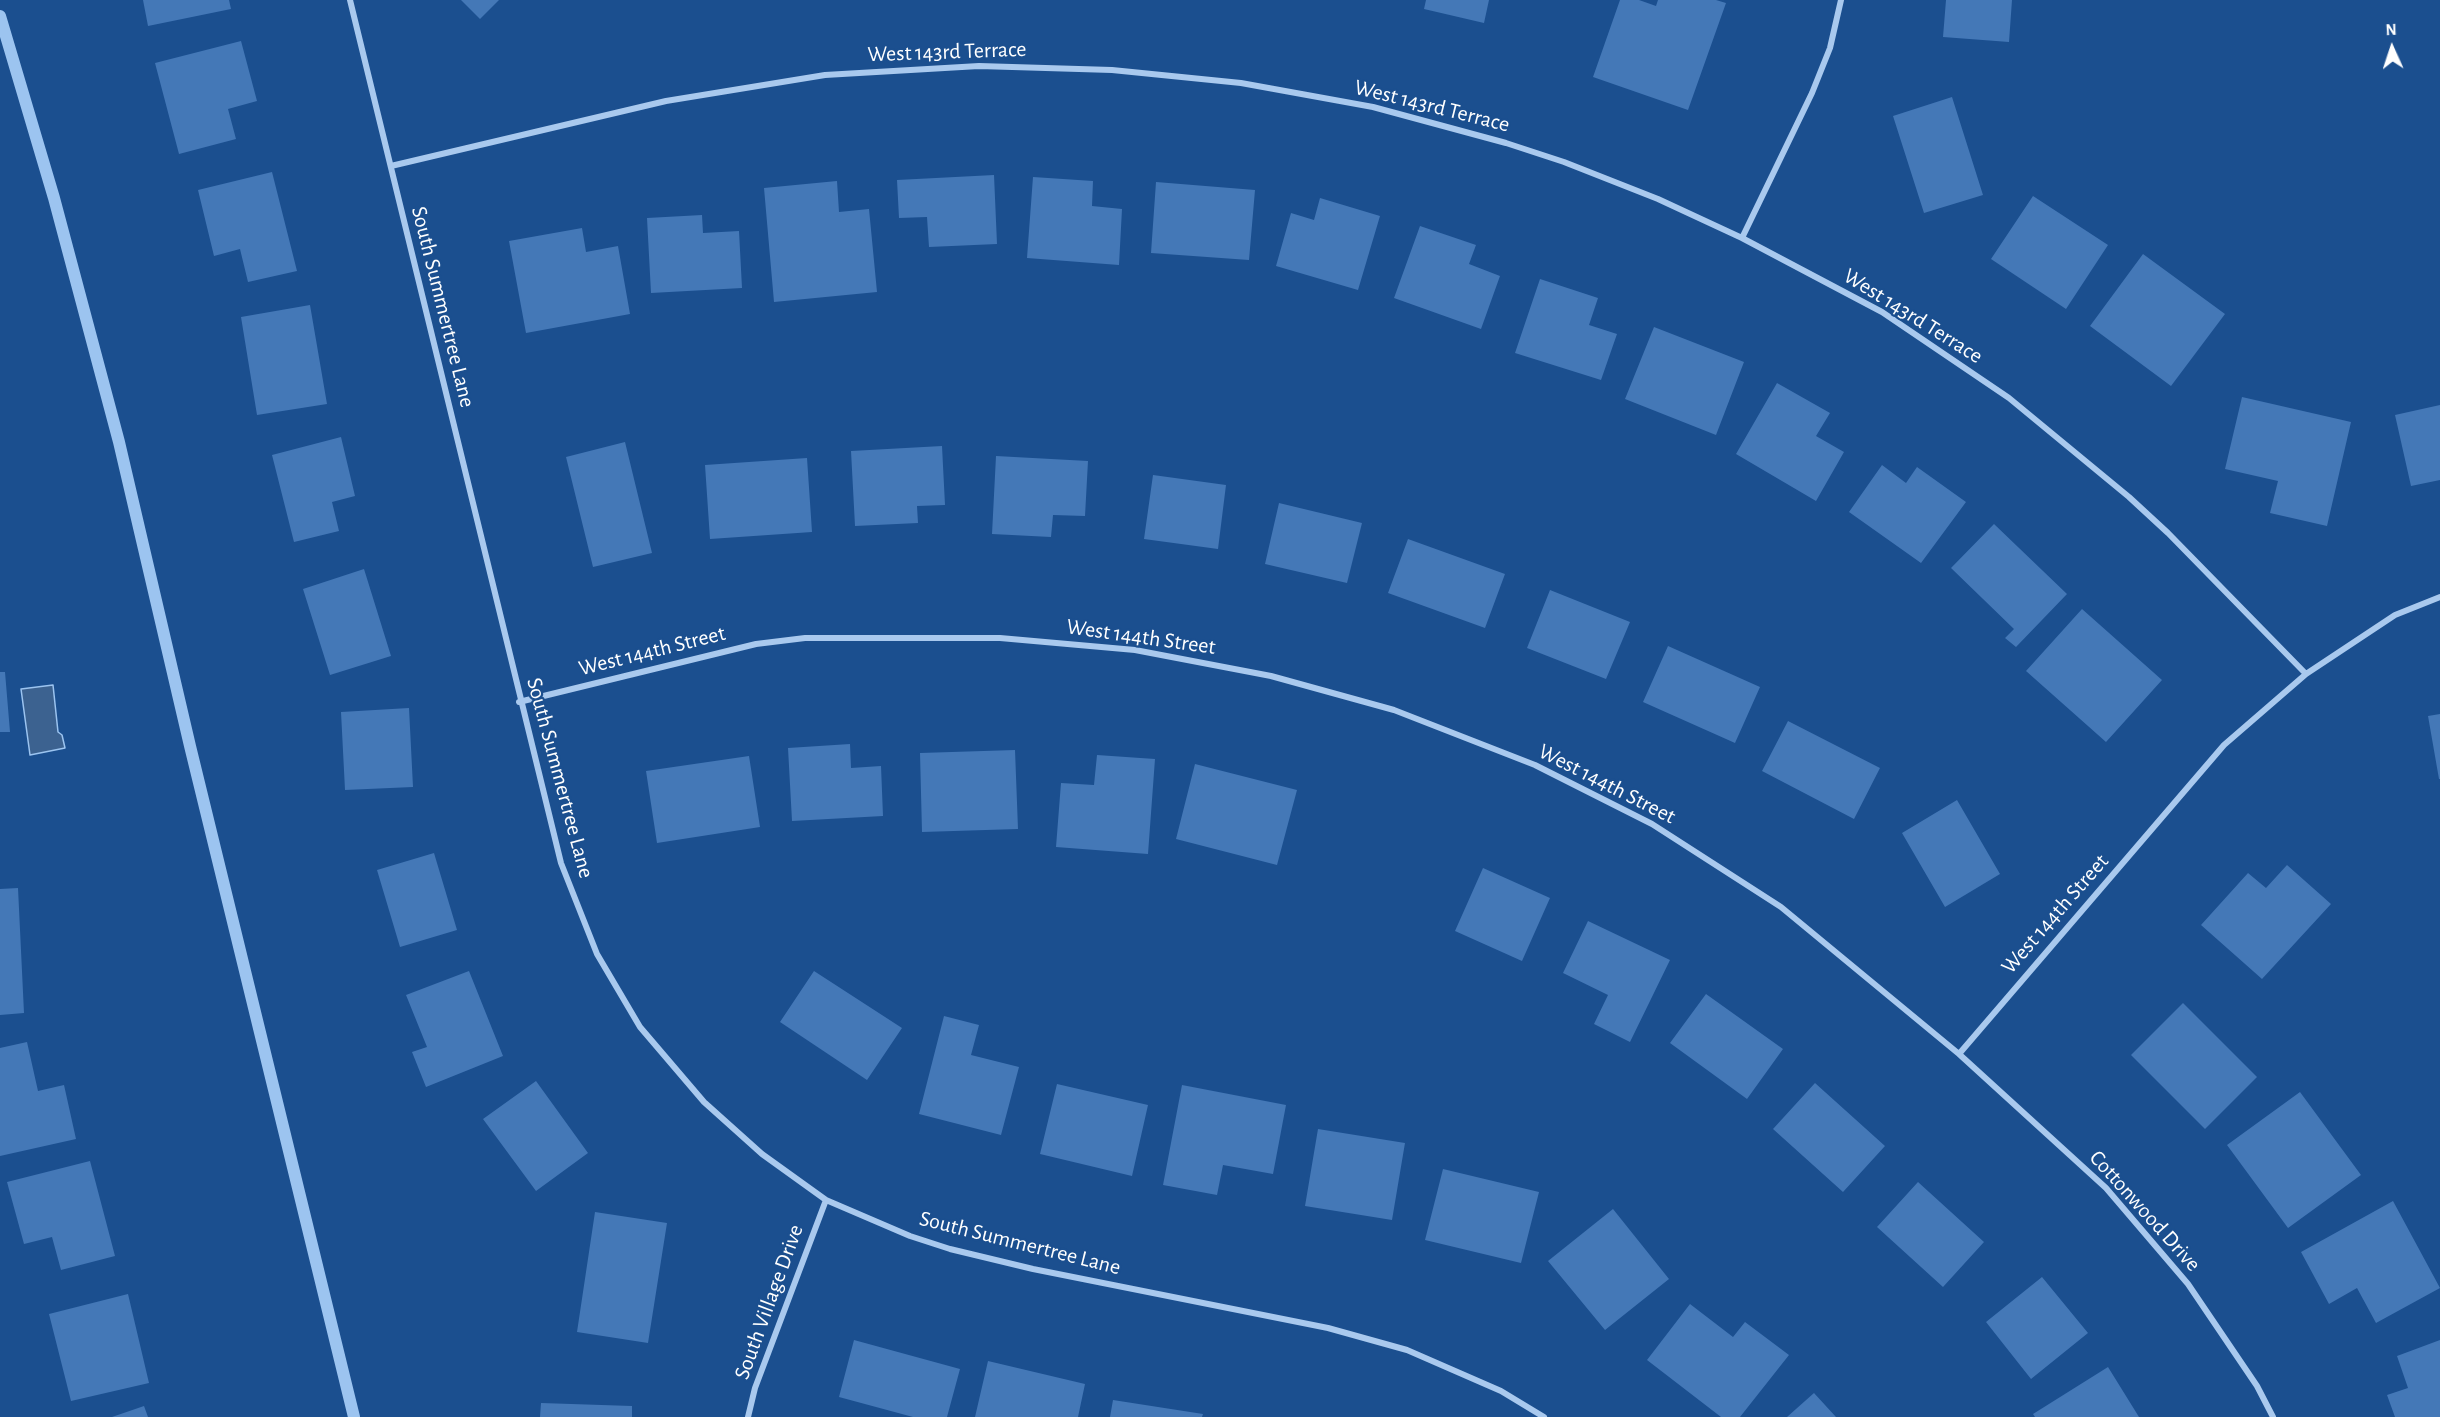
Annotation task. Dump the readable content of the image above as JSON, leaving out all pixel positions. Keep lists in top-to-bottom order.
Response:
{
  "streets": {
    "street": [
      "West 143rd Terrace",
      "South Summertree Lane",
      "West 144th Street",
      "Cottonwood Drive",
      "South Village Drive"
    ]
  },
  "crossings": [
    ["West 143rd Terrace", "South Summertree Lane"],
    ["West 143rd Terrace", "West 144th Street"],
    ["South Summertree Lane", "West 144th Street"],
    ["South Summertree Lane", "South Village Drive"],
    ["West 144th Street", "Cottonwood Drive"]
  ],
  "north": "top"
}
